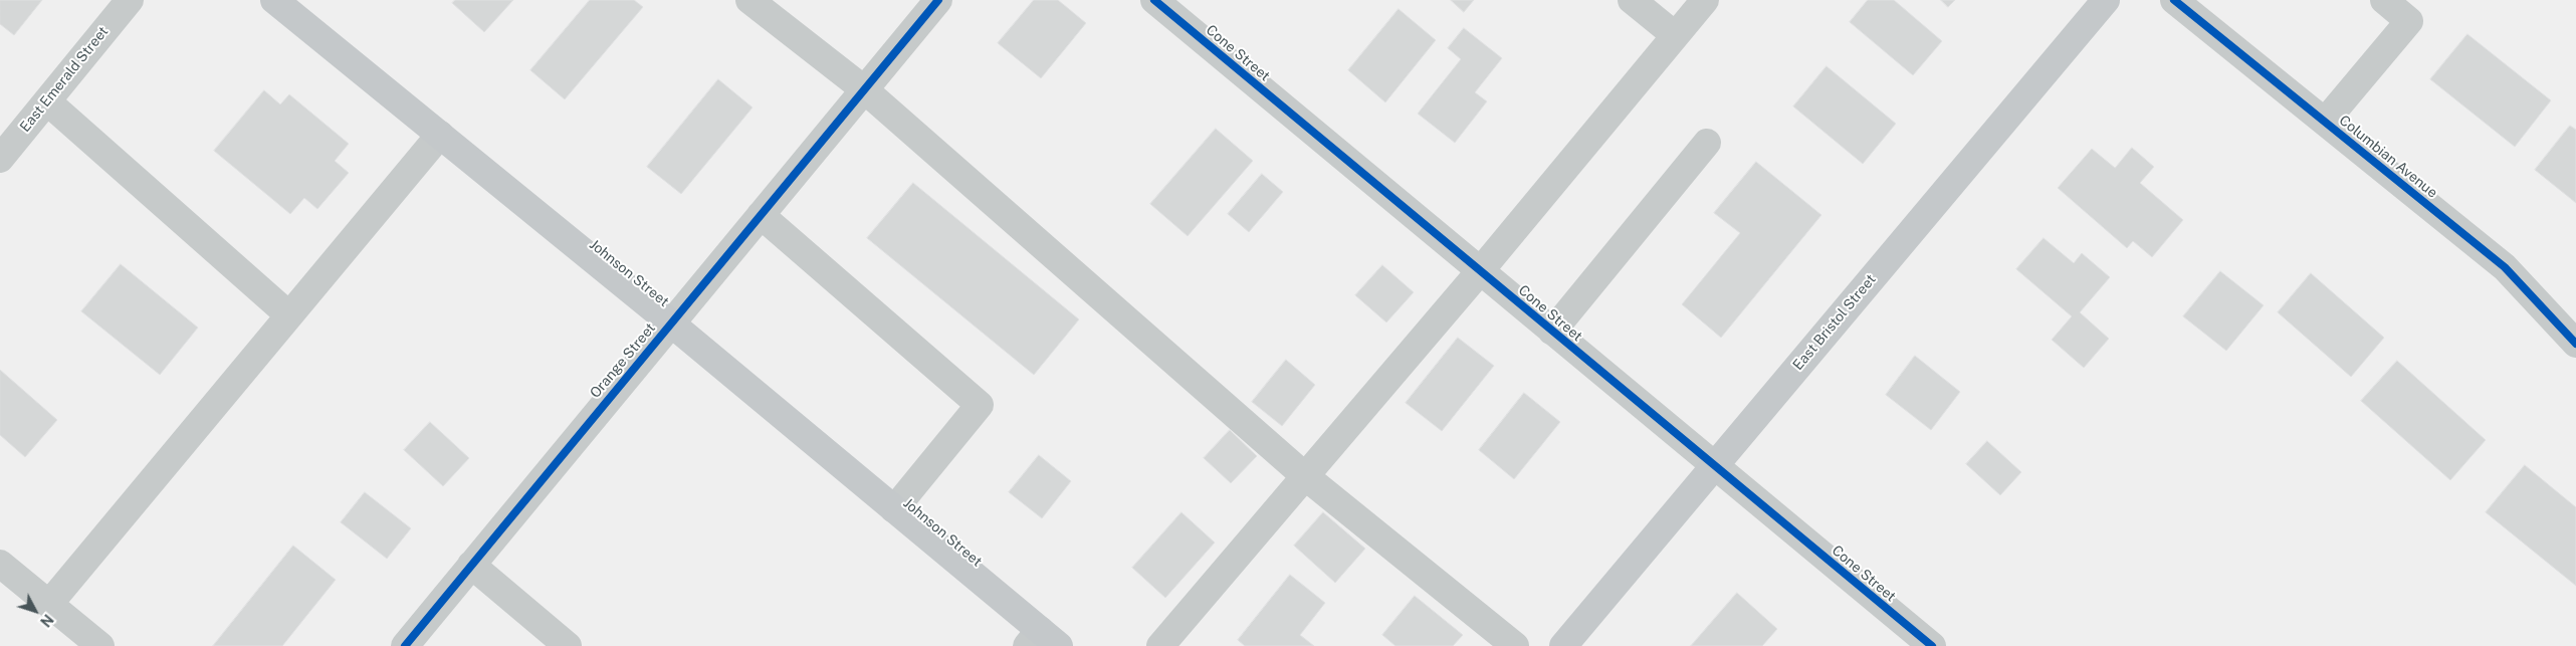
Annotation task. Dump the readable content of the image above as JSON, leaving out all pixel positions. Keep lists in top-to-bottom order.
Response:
{
  "streets": {
    "main road": ["Johnson Street", "East Bristol Street"],
    "street": [
      "Cone Street",
      "East Emerald Street",
      "Columbian Avenue",
      "Orange Street"
    ]
  },
  "crossings": [
    ["Cone Street", "East Bristol Street"],
    ["Johnson Street", "Orange Street"]
  ],
  "north": "bottom right"
}
